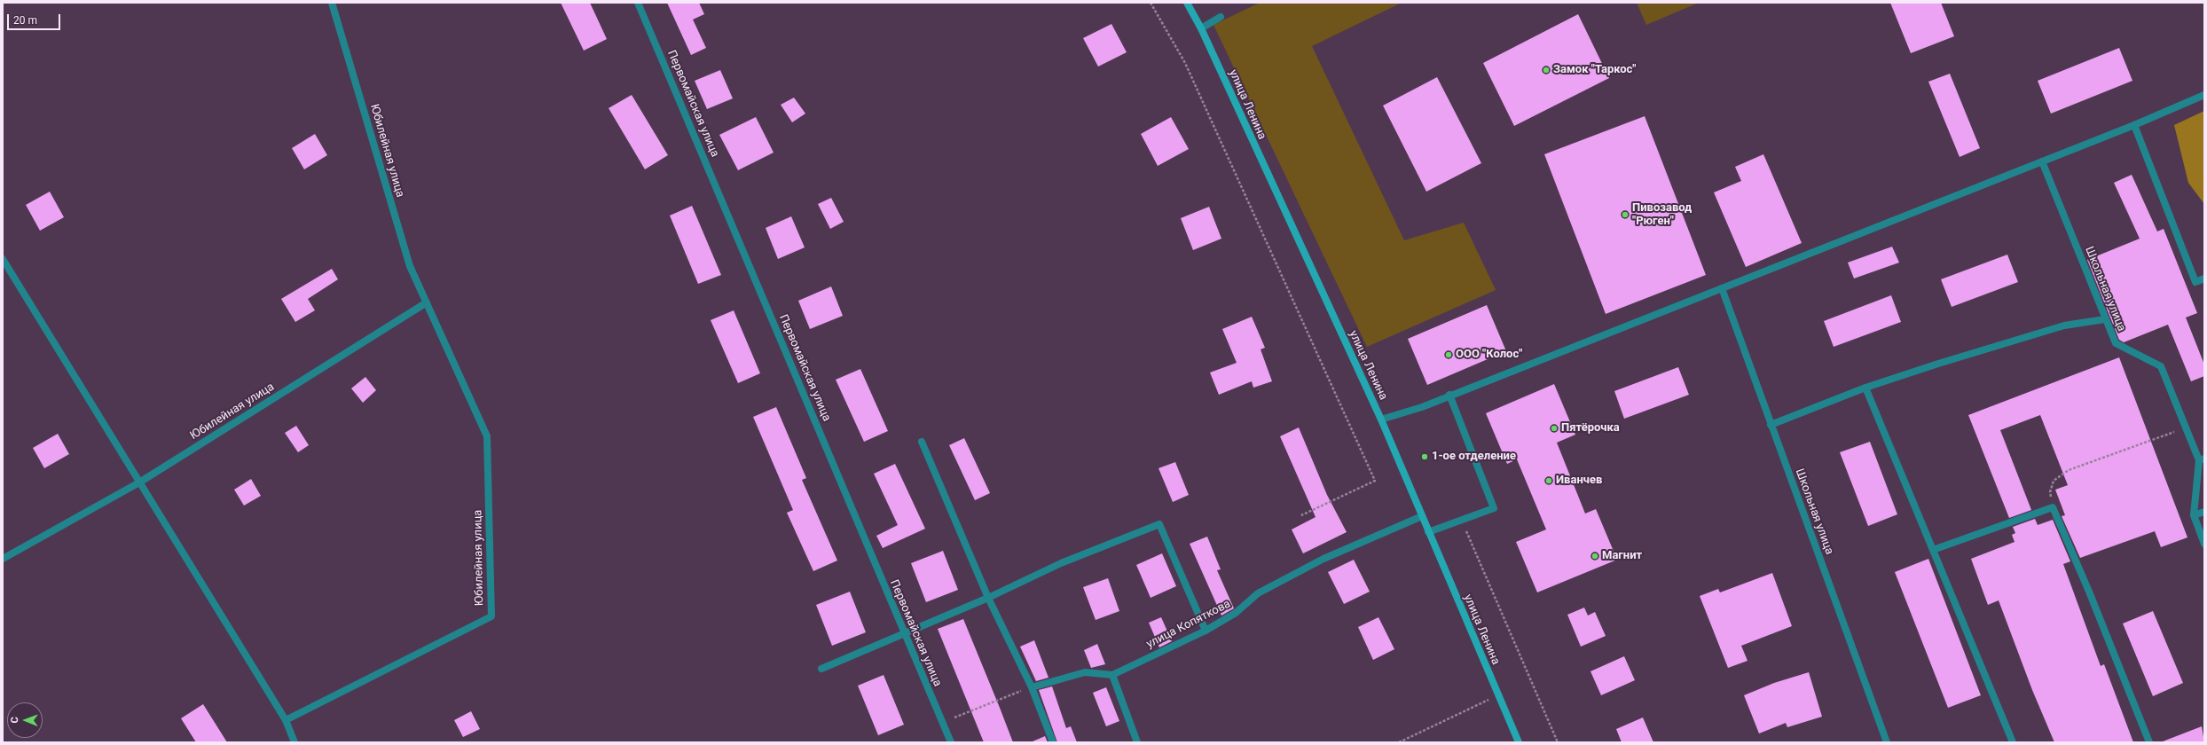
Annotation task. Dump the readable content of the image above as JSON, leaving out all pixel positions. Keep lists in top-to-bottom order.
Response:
{
  "streets": {
    "main road": ["улица Ленина"],
    "street": [
      "Первомайская улица",
      "Юбилейная улица",
      "Школьная улица",
      "улица Копяткова"
    ]
  },
  "crossings": [
    ["улица Ленина", "улица Копяткова"]
  ],
  "places": [
    "Замок \"Таркос\"",
    "Пивозавод \"Рюген\"",
    "ООО \"Колос\"",
    "Пятёрочка",
    "1-ое отделение",
    "Иванчев",
    "Магнит"
  ],
  "scale_bar": "20 m",
  "north": "left"
}
